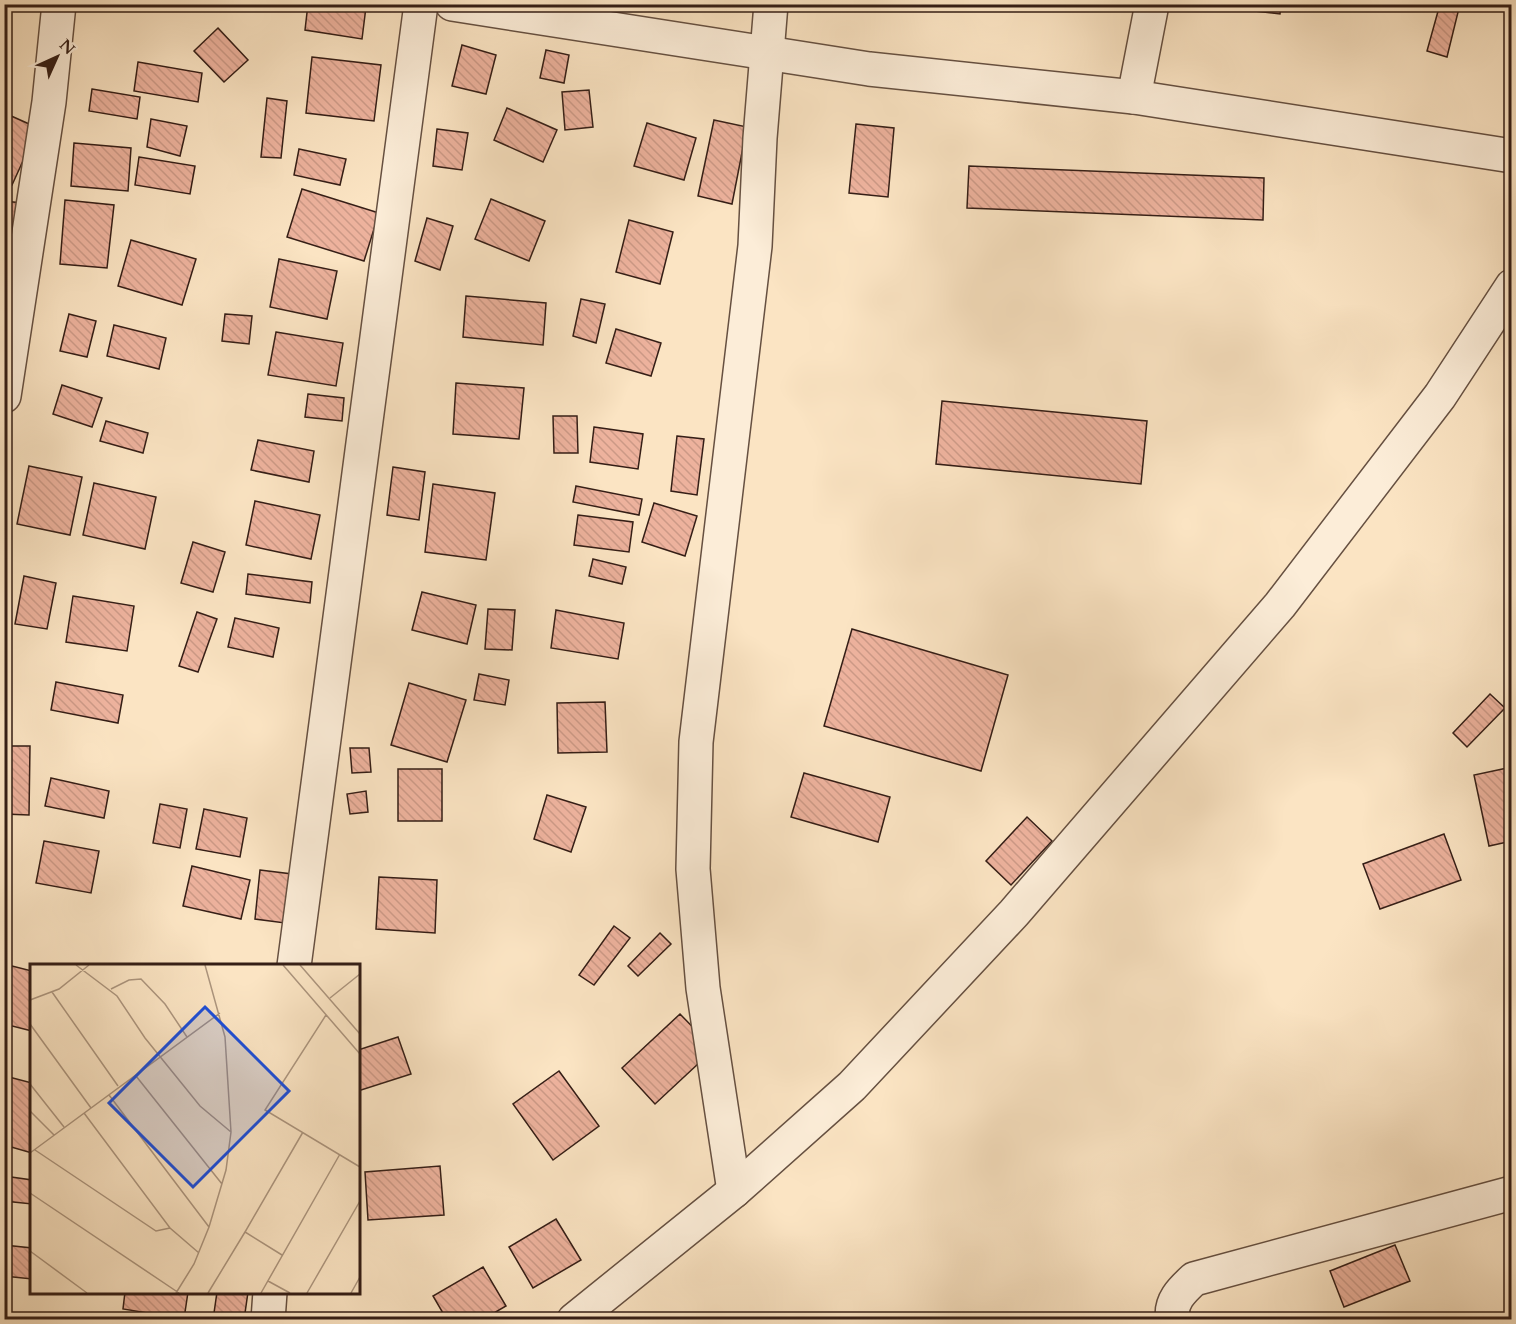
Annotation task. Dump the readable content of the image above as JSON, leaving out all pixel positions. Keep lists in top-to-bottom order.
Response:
{
  "north": "top right"
}
